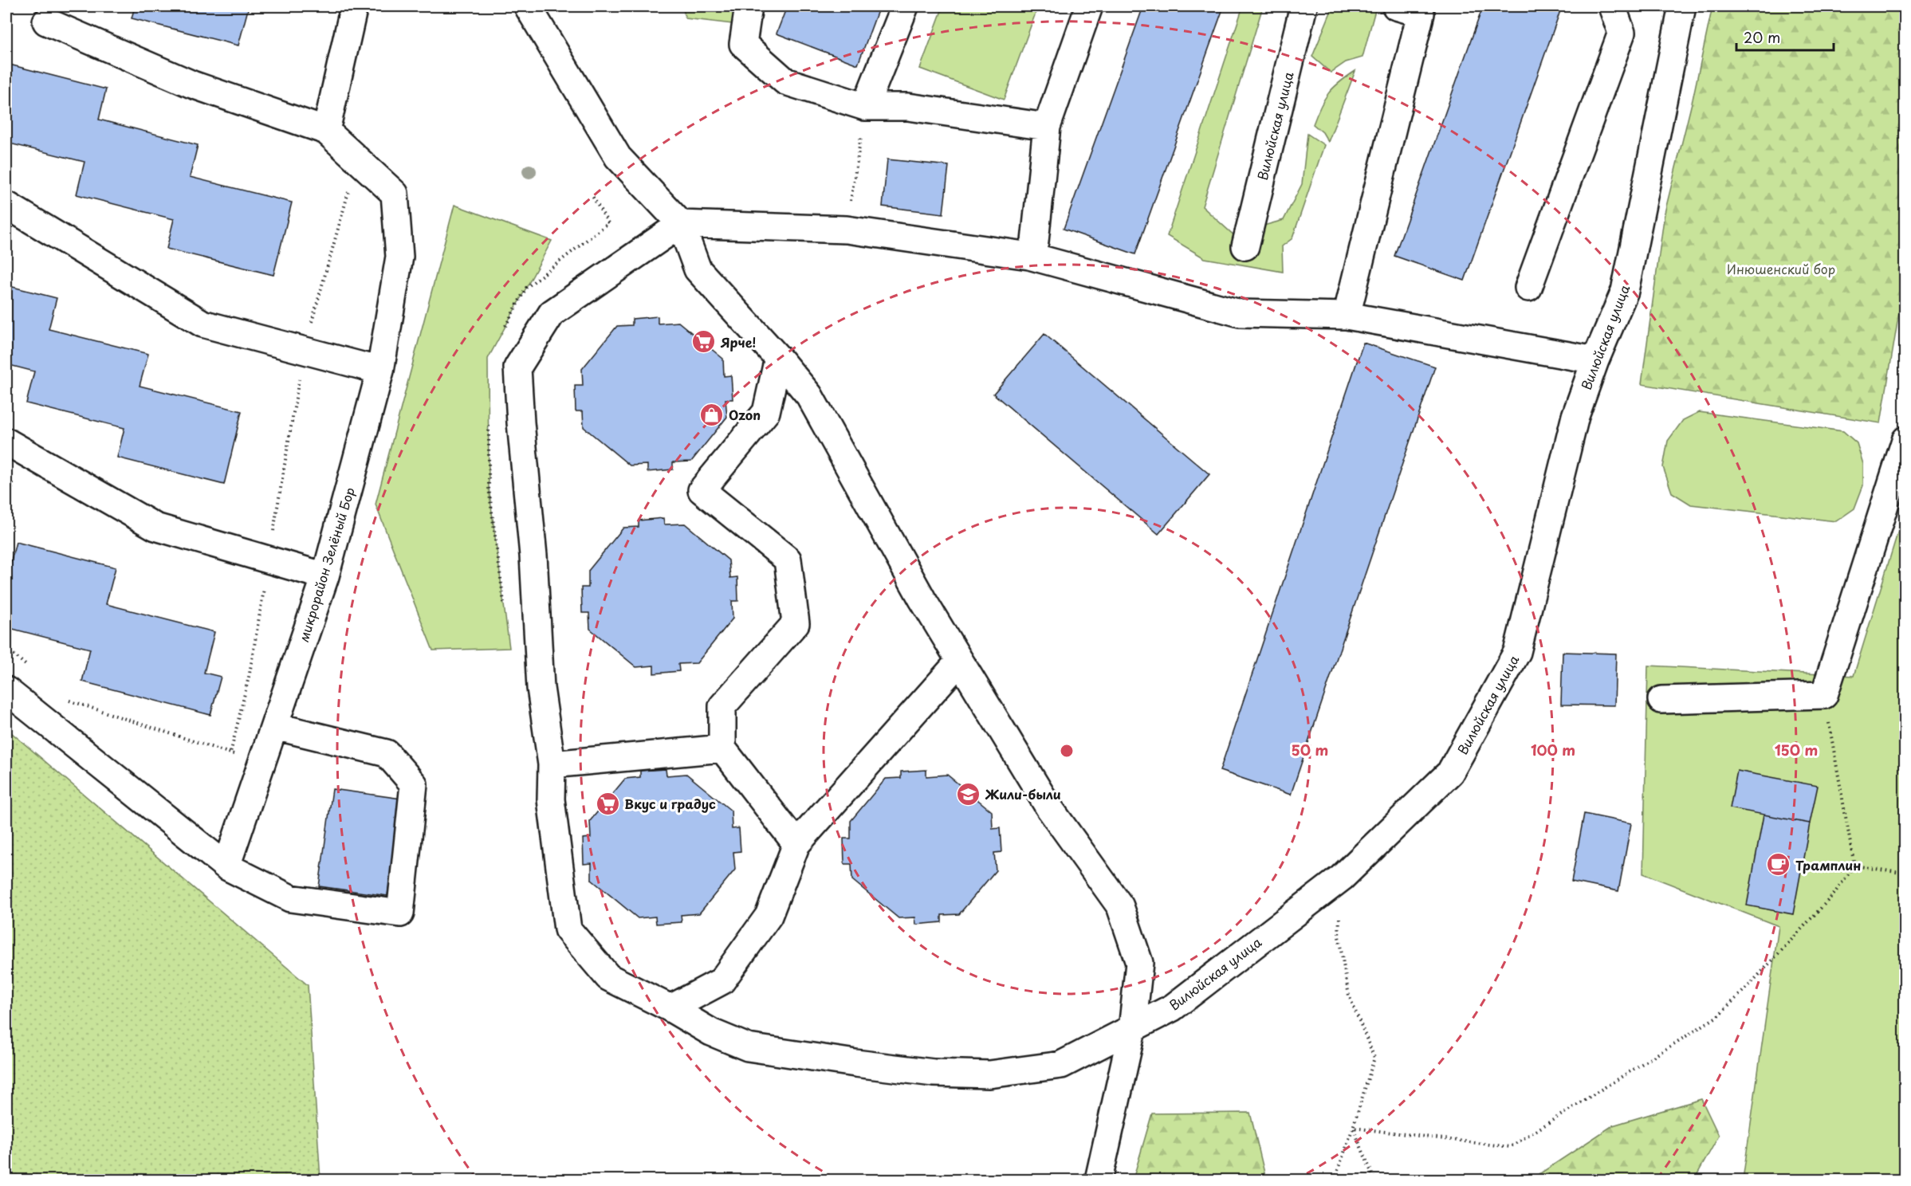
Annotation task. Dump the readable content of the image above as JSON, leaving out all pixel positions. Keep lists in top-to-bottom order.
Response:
{
  "streets": {
    "street": ["Вилюйская улица", "микрорайон Зелёный Бор"]
  },
  "parks": ["Инюшенский бор"],
  "places": {
    "supermarket": ["Ярче!", "Вкус и градус"],
    "shop": ["Ozon"],
    "school or university": ["Жили-были"],
    "cafe": ["Трамплин"]
  },
  "scale_bar": "20 m",
  "rings": ["50 m", "100 m", "150 m"]
}
